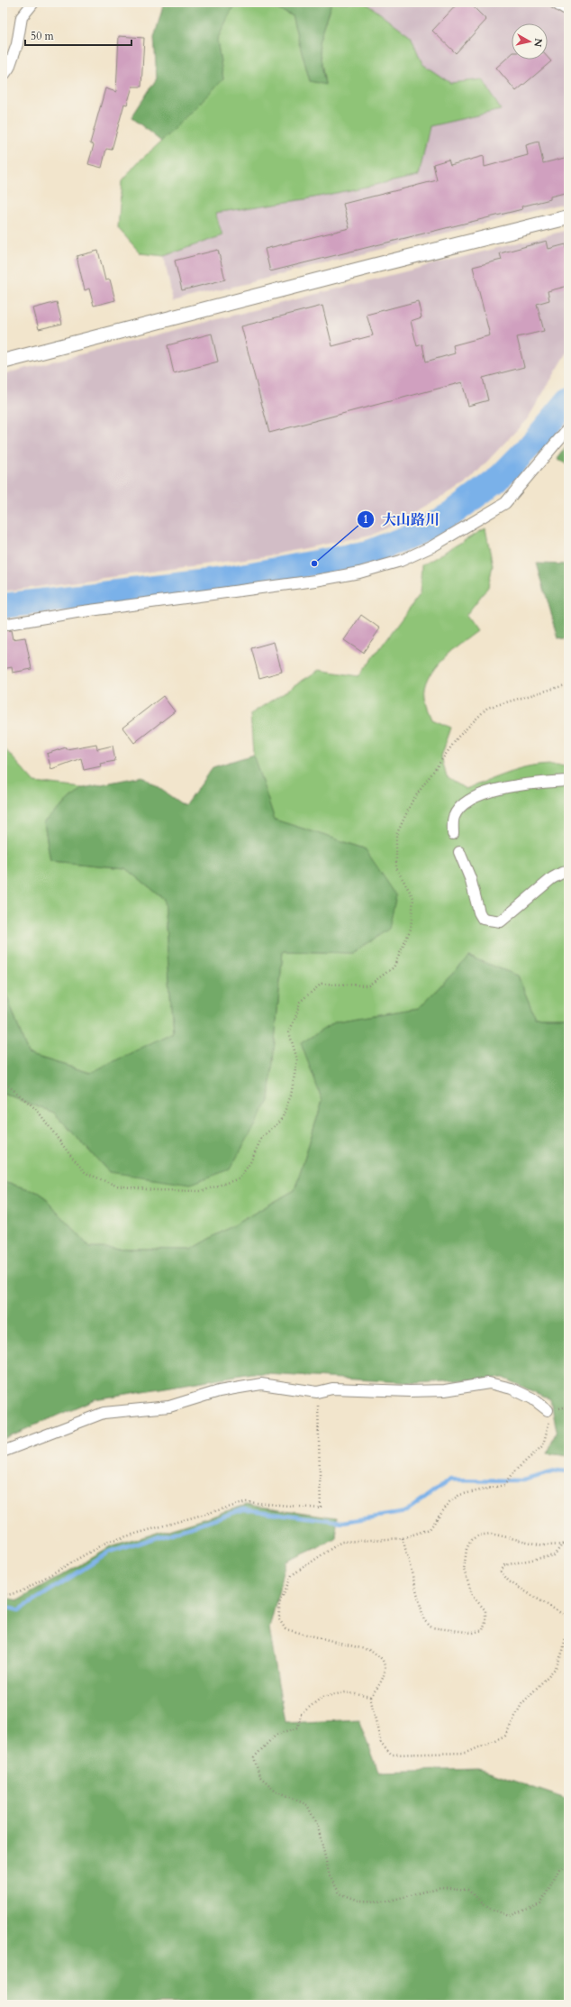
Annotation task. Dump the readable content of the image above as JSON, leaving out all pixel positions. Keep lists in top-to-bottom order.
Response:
{
  "places": ["大山路川"],
  "scale_bar": "50 m",
  "north": "right"
}
